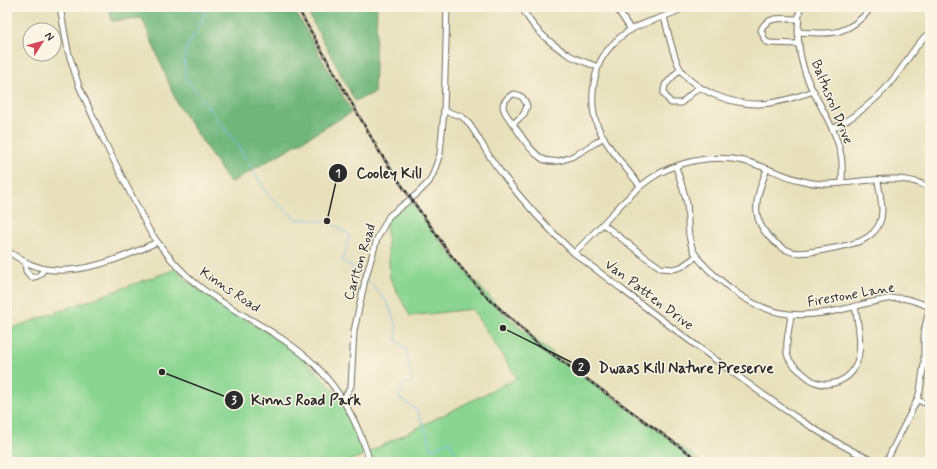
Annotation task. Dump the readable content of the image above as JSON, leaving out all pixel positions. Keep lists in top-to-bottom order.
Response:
{
  "streets": {
    "street": [
      "Baltusrol Drive",
      "Carlton Road",
      "Kinns Road",
      "Van Patten Drive",
      "Firestone Lane"
    ]
  },
  "crossings": [
    ["Carlton Road", "Kinns Road"],
    ["Carlton Road", "Van Patten Drive"]
  ],
  "places": ["Cooley Kill", "Dwaas Kill Nature Preserve", "Kinns Road Park"],
  "north": "top right"
}
